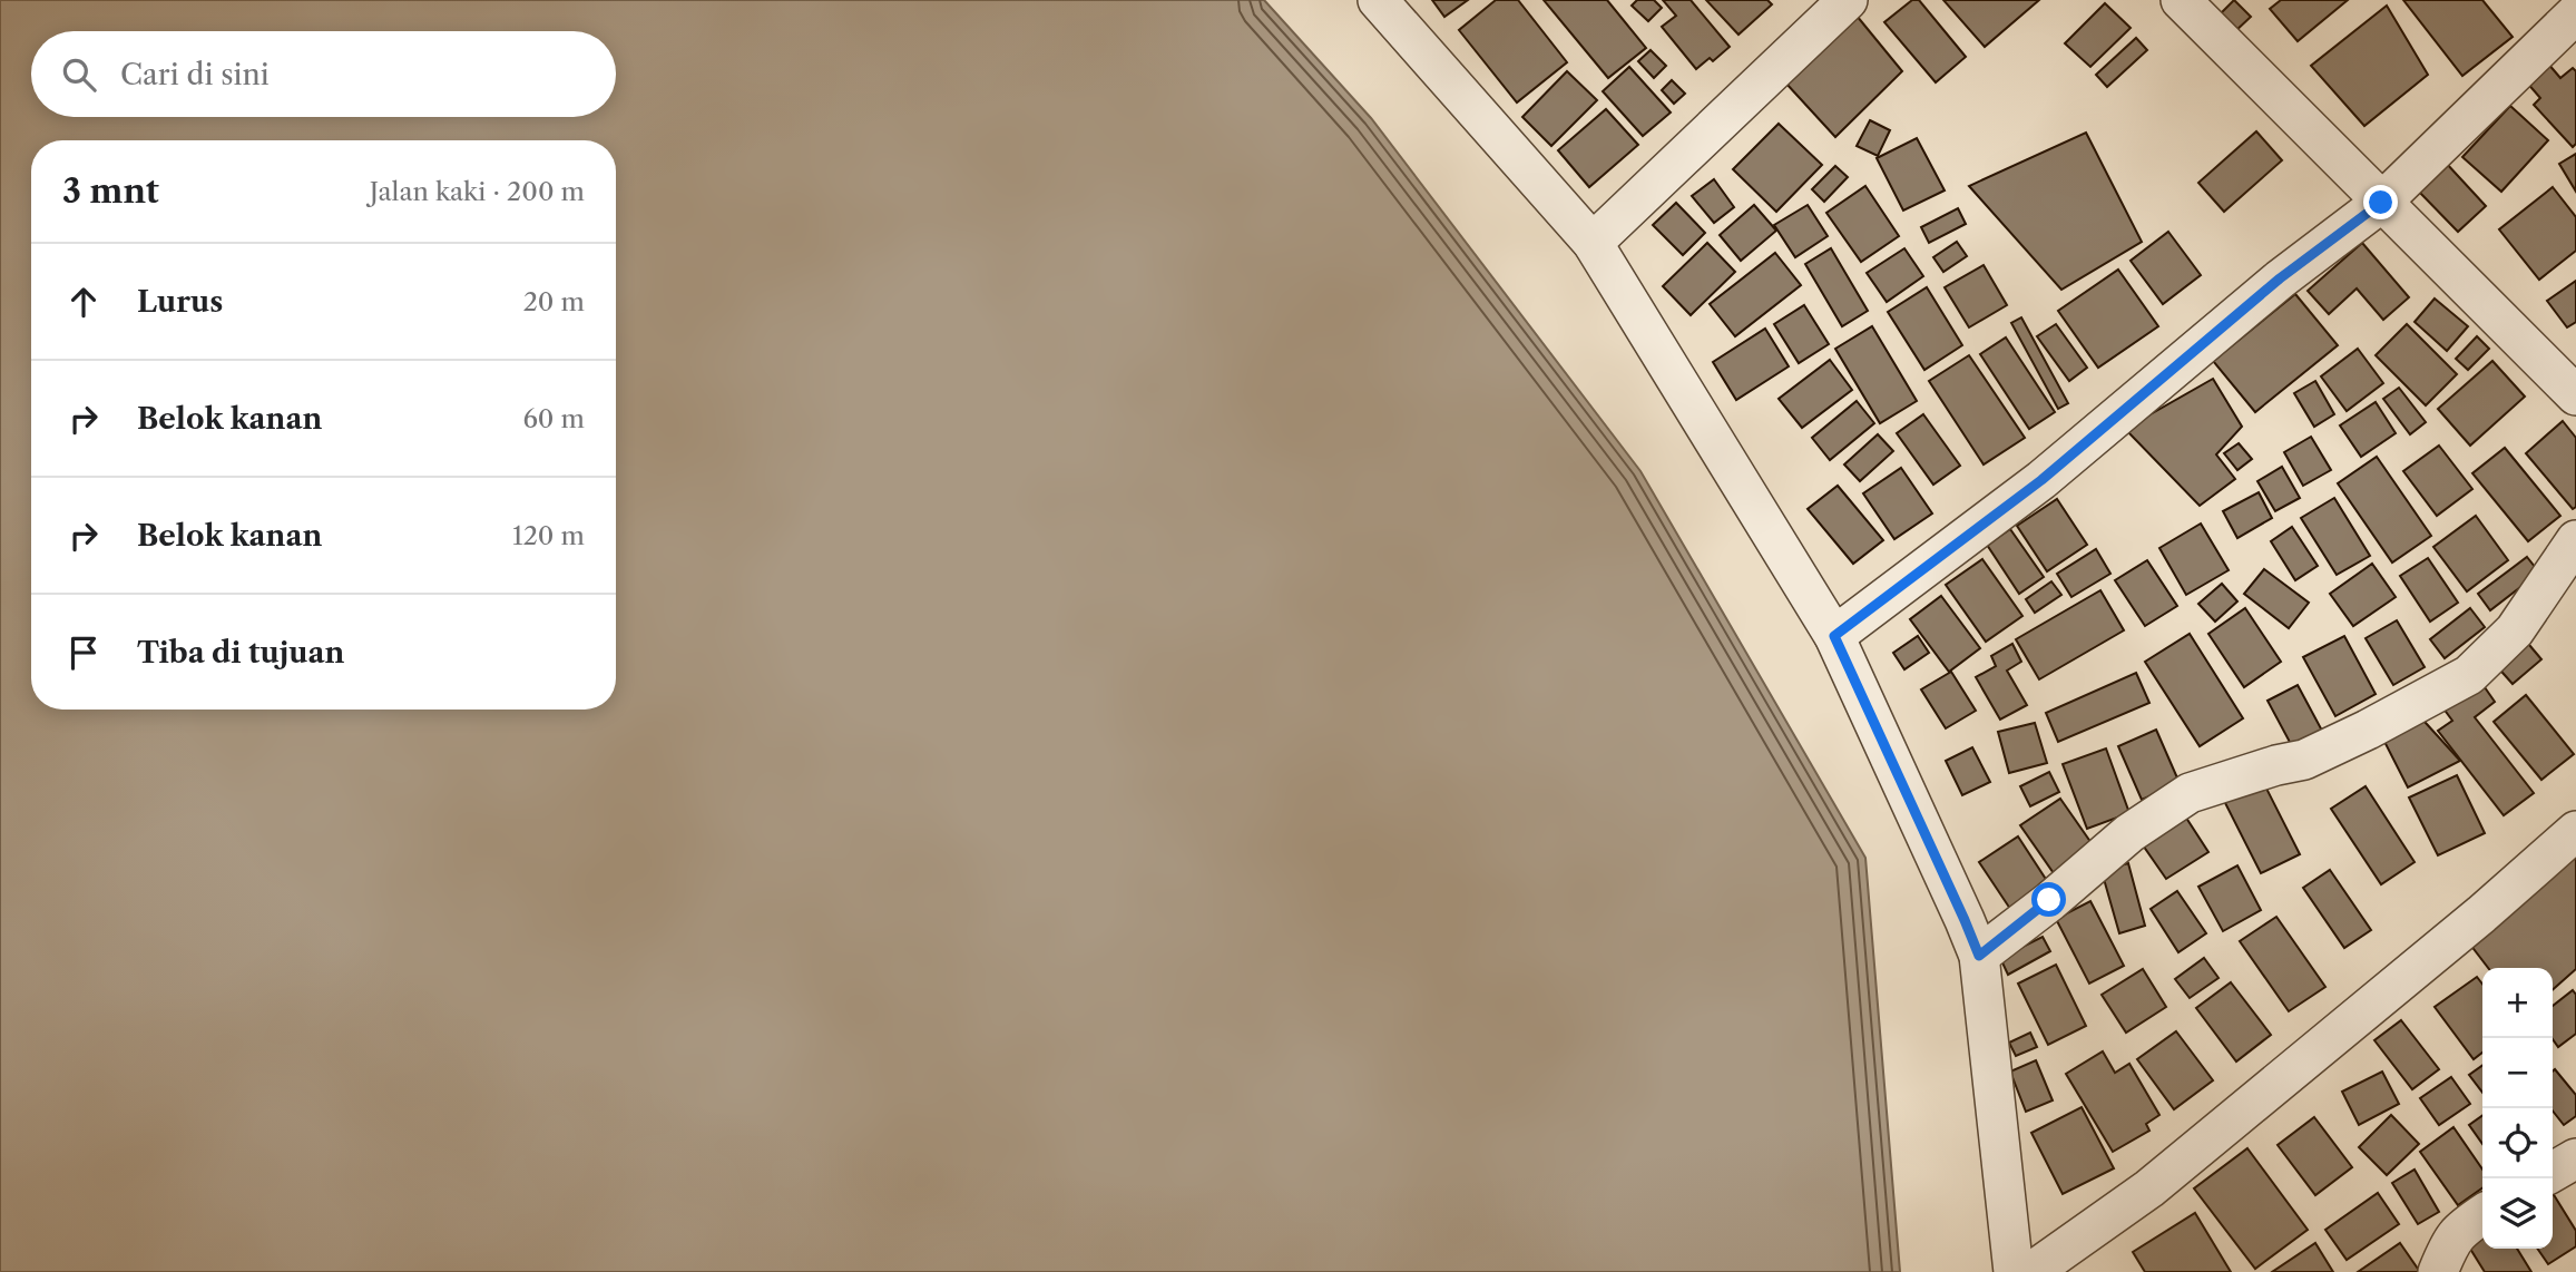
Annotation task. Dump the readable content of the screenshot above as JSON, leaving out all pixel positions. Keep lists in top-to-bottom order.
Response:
{
  "page": {
    "search": "Cari di sini",
    "heading": ["3 mnt", "Jalan kaki · 200 m"],
    "list": [
      ["Lurus", "20 m"],
      ["Belok kanan", "60 m"],
      ["Belok kanan", "120 m"],
      "Tiba di tujuan"
    ],
    "map_buttons": ["+", "−"]
  }
}
